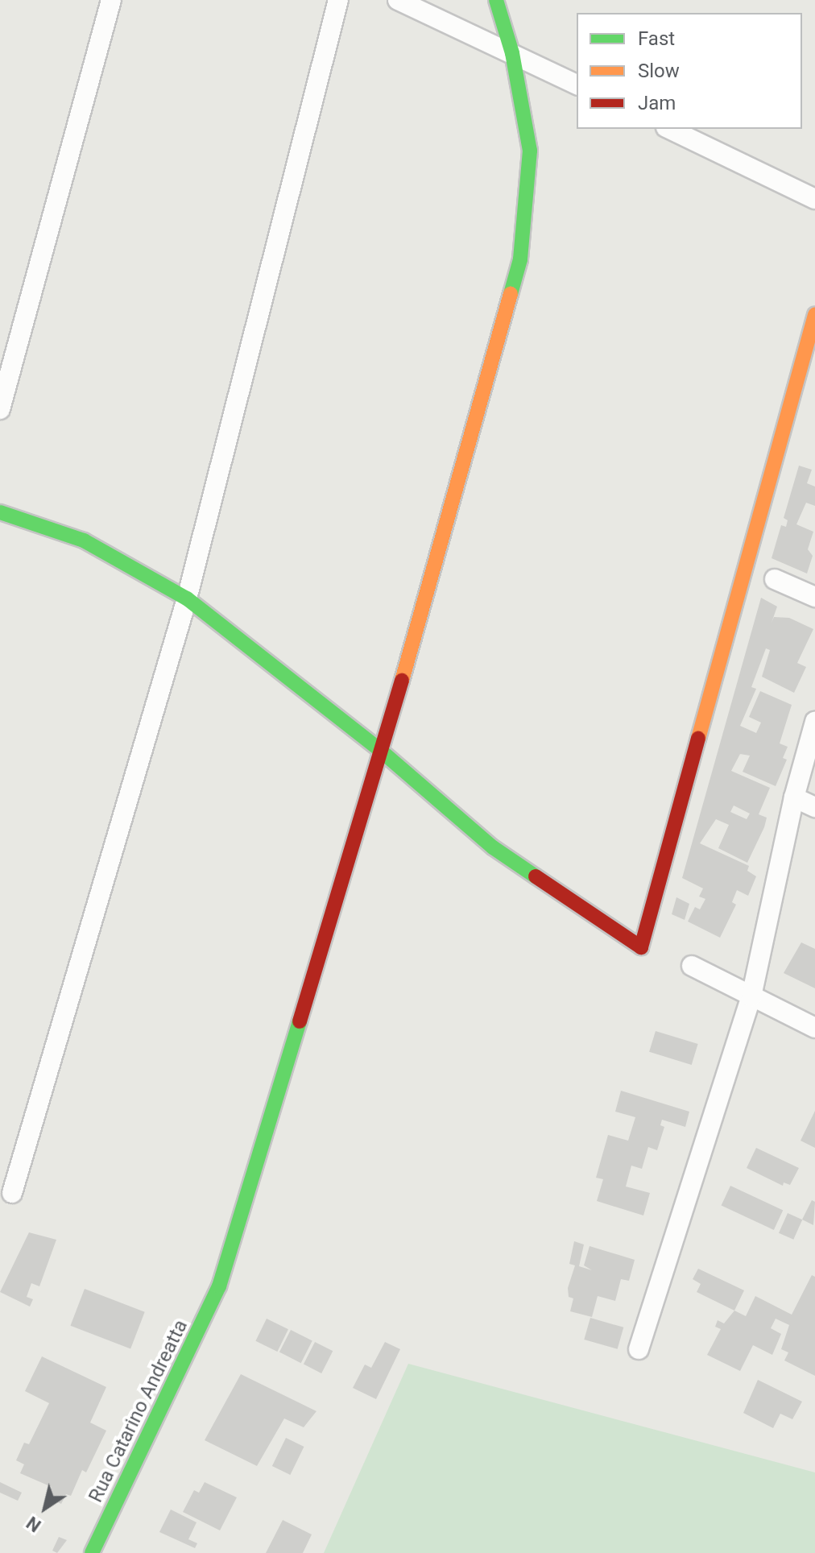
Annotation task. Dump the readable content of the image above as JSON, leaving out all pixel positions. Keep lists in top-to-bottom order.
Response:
{
  "streets": {
    "street": ["Rua Catarino Andreatta"]
  },
  "legend": ["Fast", "Slow", "Jam"],
  "north": "bottom left"
}
